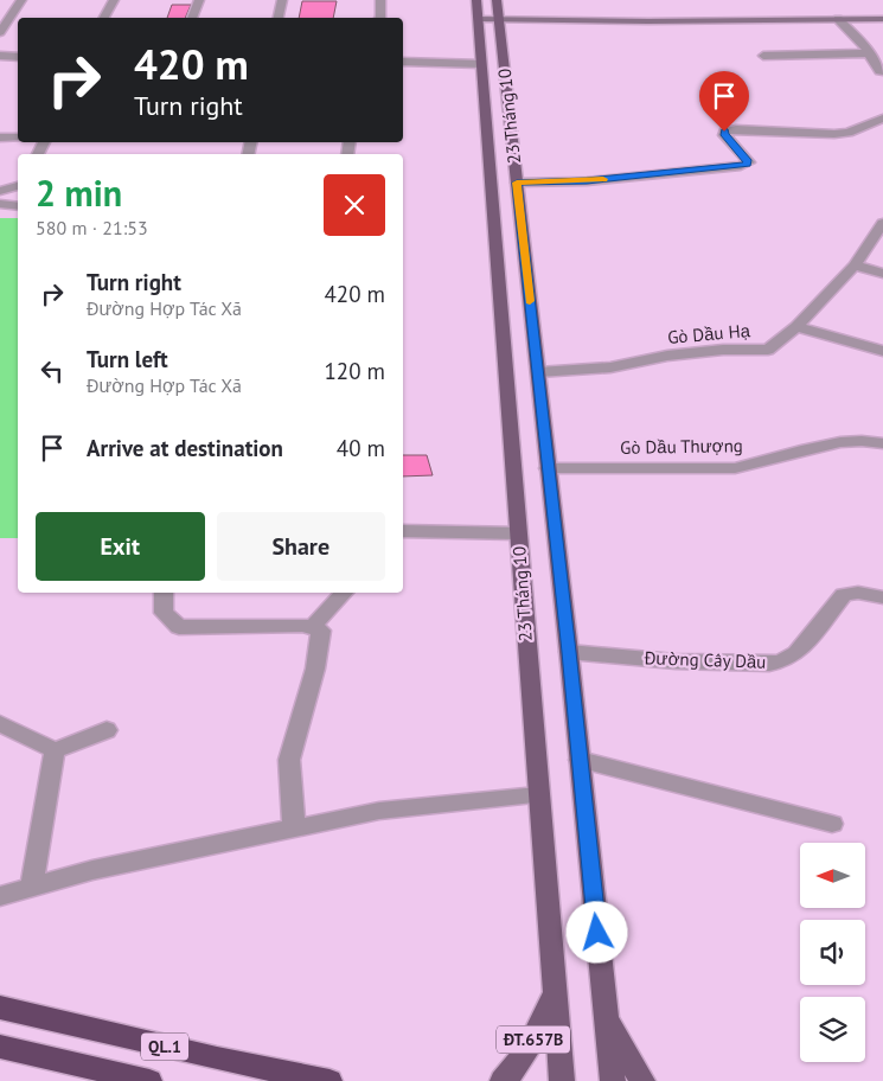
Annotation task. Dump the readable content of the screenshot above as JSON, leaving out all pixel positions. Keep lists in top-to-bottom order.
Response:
{
  "streets": {
    "highway": ["QL.1"],
    "main road": ["23 Tháng 10", "ĐT.657B"],
    "street": ["Gò Dầu Hạ", "Gò Dầu Thượng", "Đường Cây Dầu"]
  },
  "crossings": [
    ["23 Tháng 10", "Gò Dầu Hạ"],
    ["23 Tháng 10", "Gò Dầu Thượng"],
    ["23 Tháng 10", "Đường Cây Dầu"],
    ["23 Tháng 10", "ĐT.657B"]
  ],
  "north": "left",
  "page": {
    "turn": ["420 m", "Turn right"],
    "heading": ["2 min", "580 m · 21:53"],
    "list": [
      {
        "name": "Turn right",
        "note": "Đường Hợp Tác Xã",
        "value": "420 m"
      },
      {
        "name": "Turn left",
        "note": "Đường Hợp Tác Xã",
        "value": "120 m"
      },
      {
        "name": "Arrive at destination",
        "value": "40 m"
      }
    ],
    "buttons": ["Exit", "Share"]
  }
}
